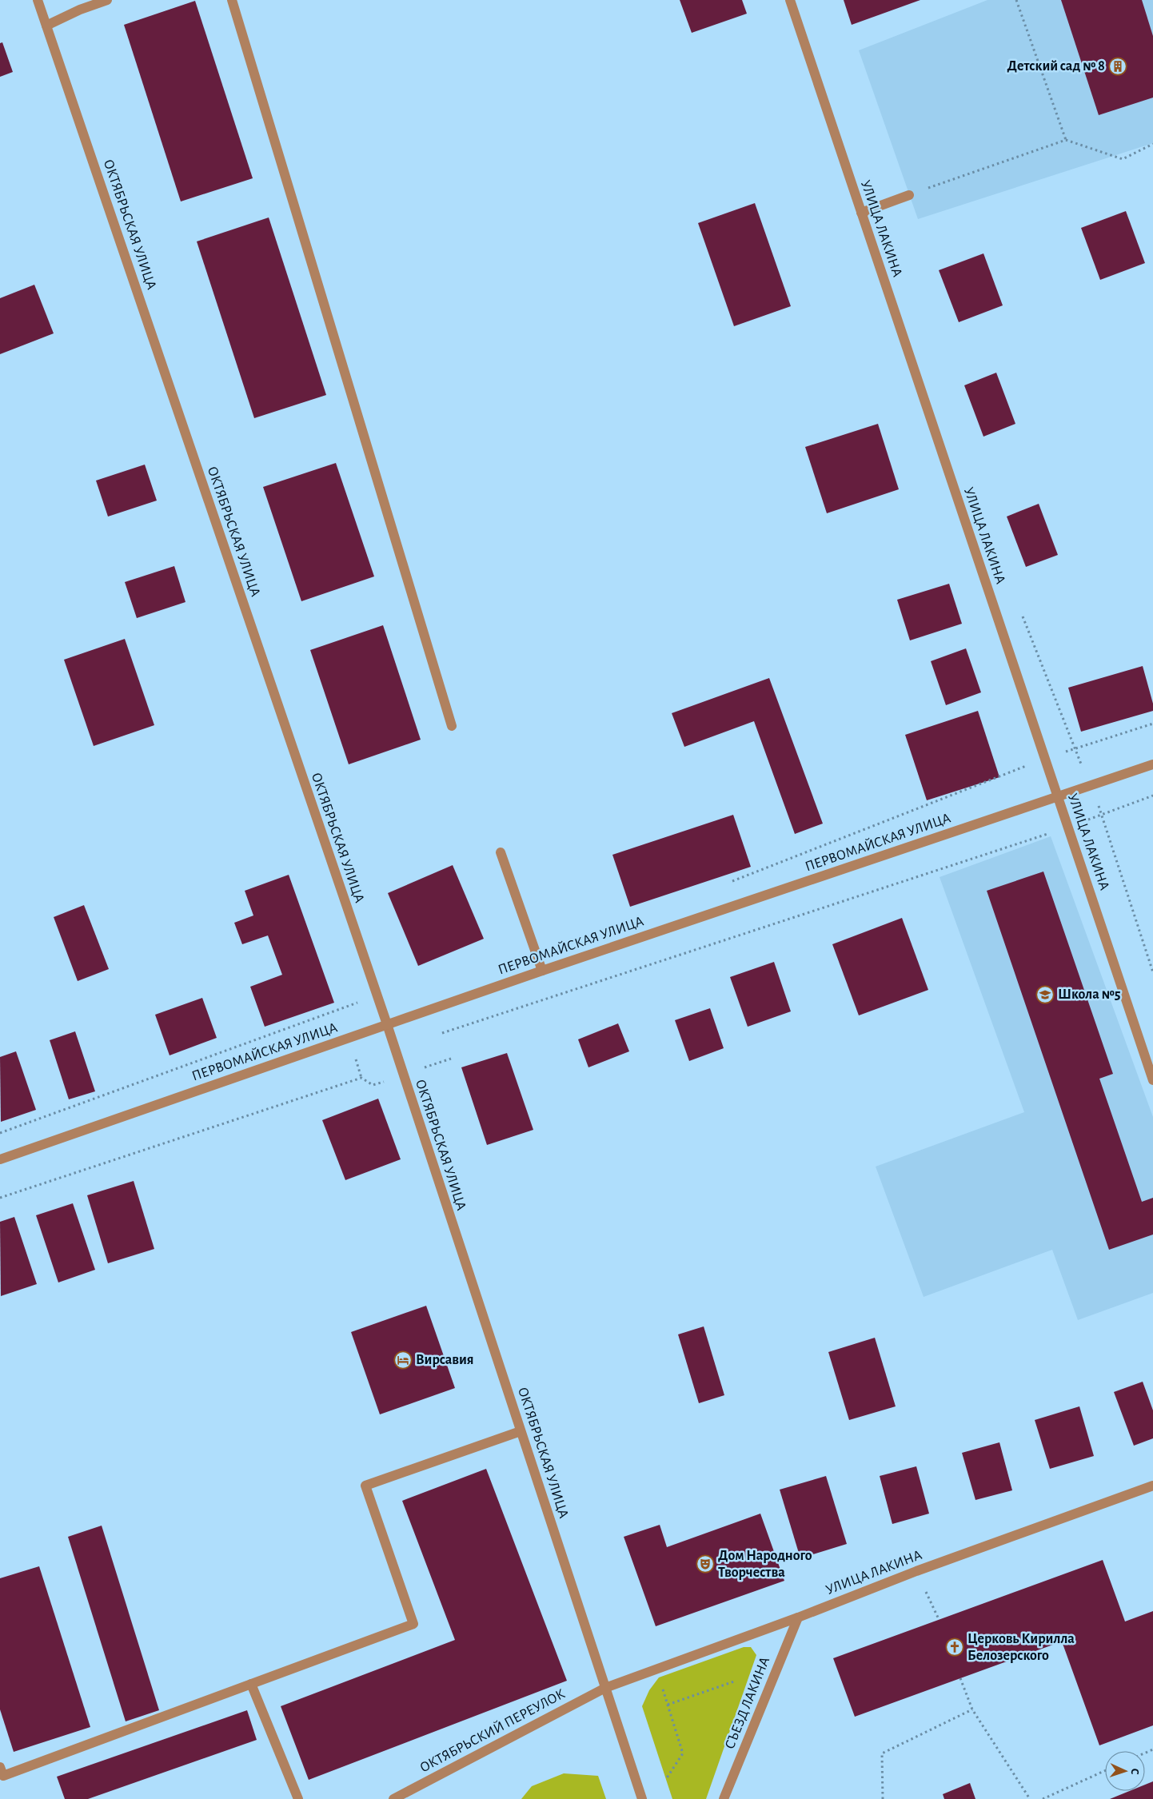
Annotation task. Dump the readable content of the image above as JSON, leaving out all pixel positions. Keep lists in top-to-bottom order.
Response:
{
  "streets": {
    "street": [
      "ОКТЯБРЬСКАЯ УЛИЦА",
      "УЛИЦА ЛАКИНА",
      "ПЕРВОМАЙСКАЯ УЛИЦА",
      "СЪЕЗД ЛАКИНА",
      "ОКТЯБРЬСКИЙ ПЕРЕУЛОК"
    ]
  },
  "crossings": [
    ["ОКТЯБРЬСКАЯ УЛИЦА", "УЛИЦА ЛАКИНА"],
    ["ОКТЯБРЬСКАЯ УЛИЦА", "ПЕРВОМАЙСКАЯ УЛИЦА"],
    ["ОКТЯБРЬСКАЯ УЛИЦА", "ОКТЯБРЬСКИЙ ПЕРЕУЛОК"],
    ["УЛИЦА ЛАКИНА", "ПЕРВОМАЙСКАЯ УЛИЦА"],
    ["УЛИЦА ЛАКИНА", "СЪЕЗД ЛАКИНА"],
    ["УЛИЦА ЛАКИНА", "ОКТЯБРЬСКИЙ ПЕРЕУЛОК"]
  ],
  "places": {
    "building": ["Детский сад № 8"],
    "school or university": ["Школа №5"],
    "hotel": ["Вирсавия"],
    "theatre": ["Дом Народного Творчества"],
    "church": ["Церковь Кирилла Белозерского"]
  },
  "north": "right"
}
